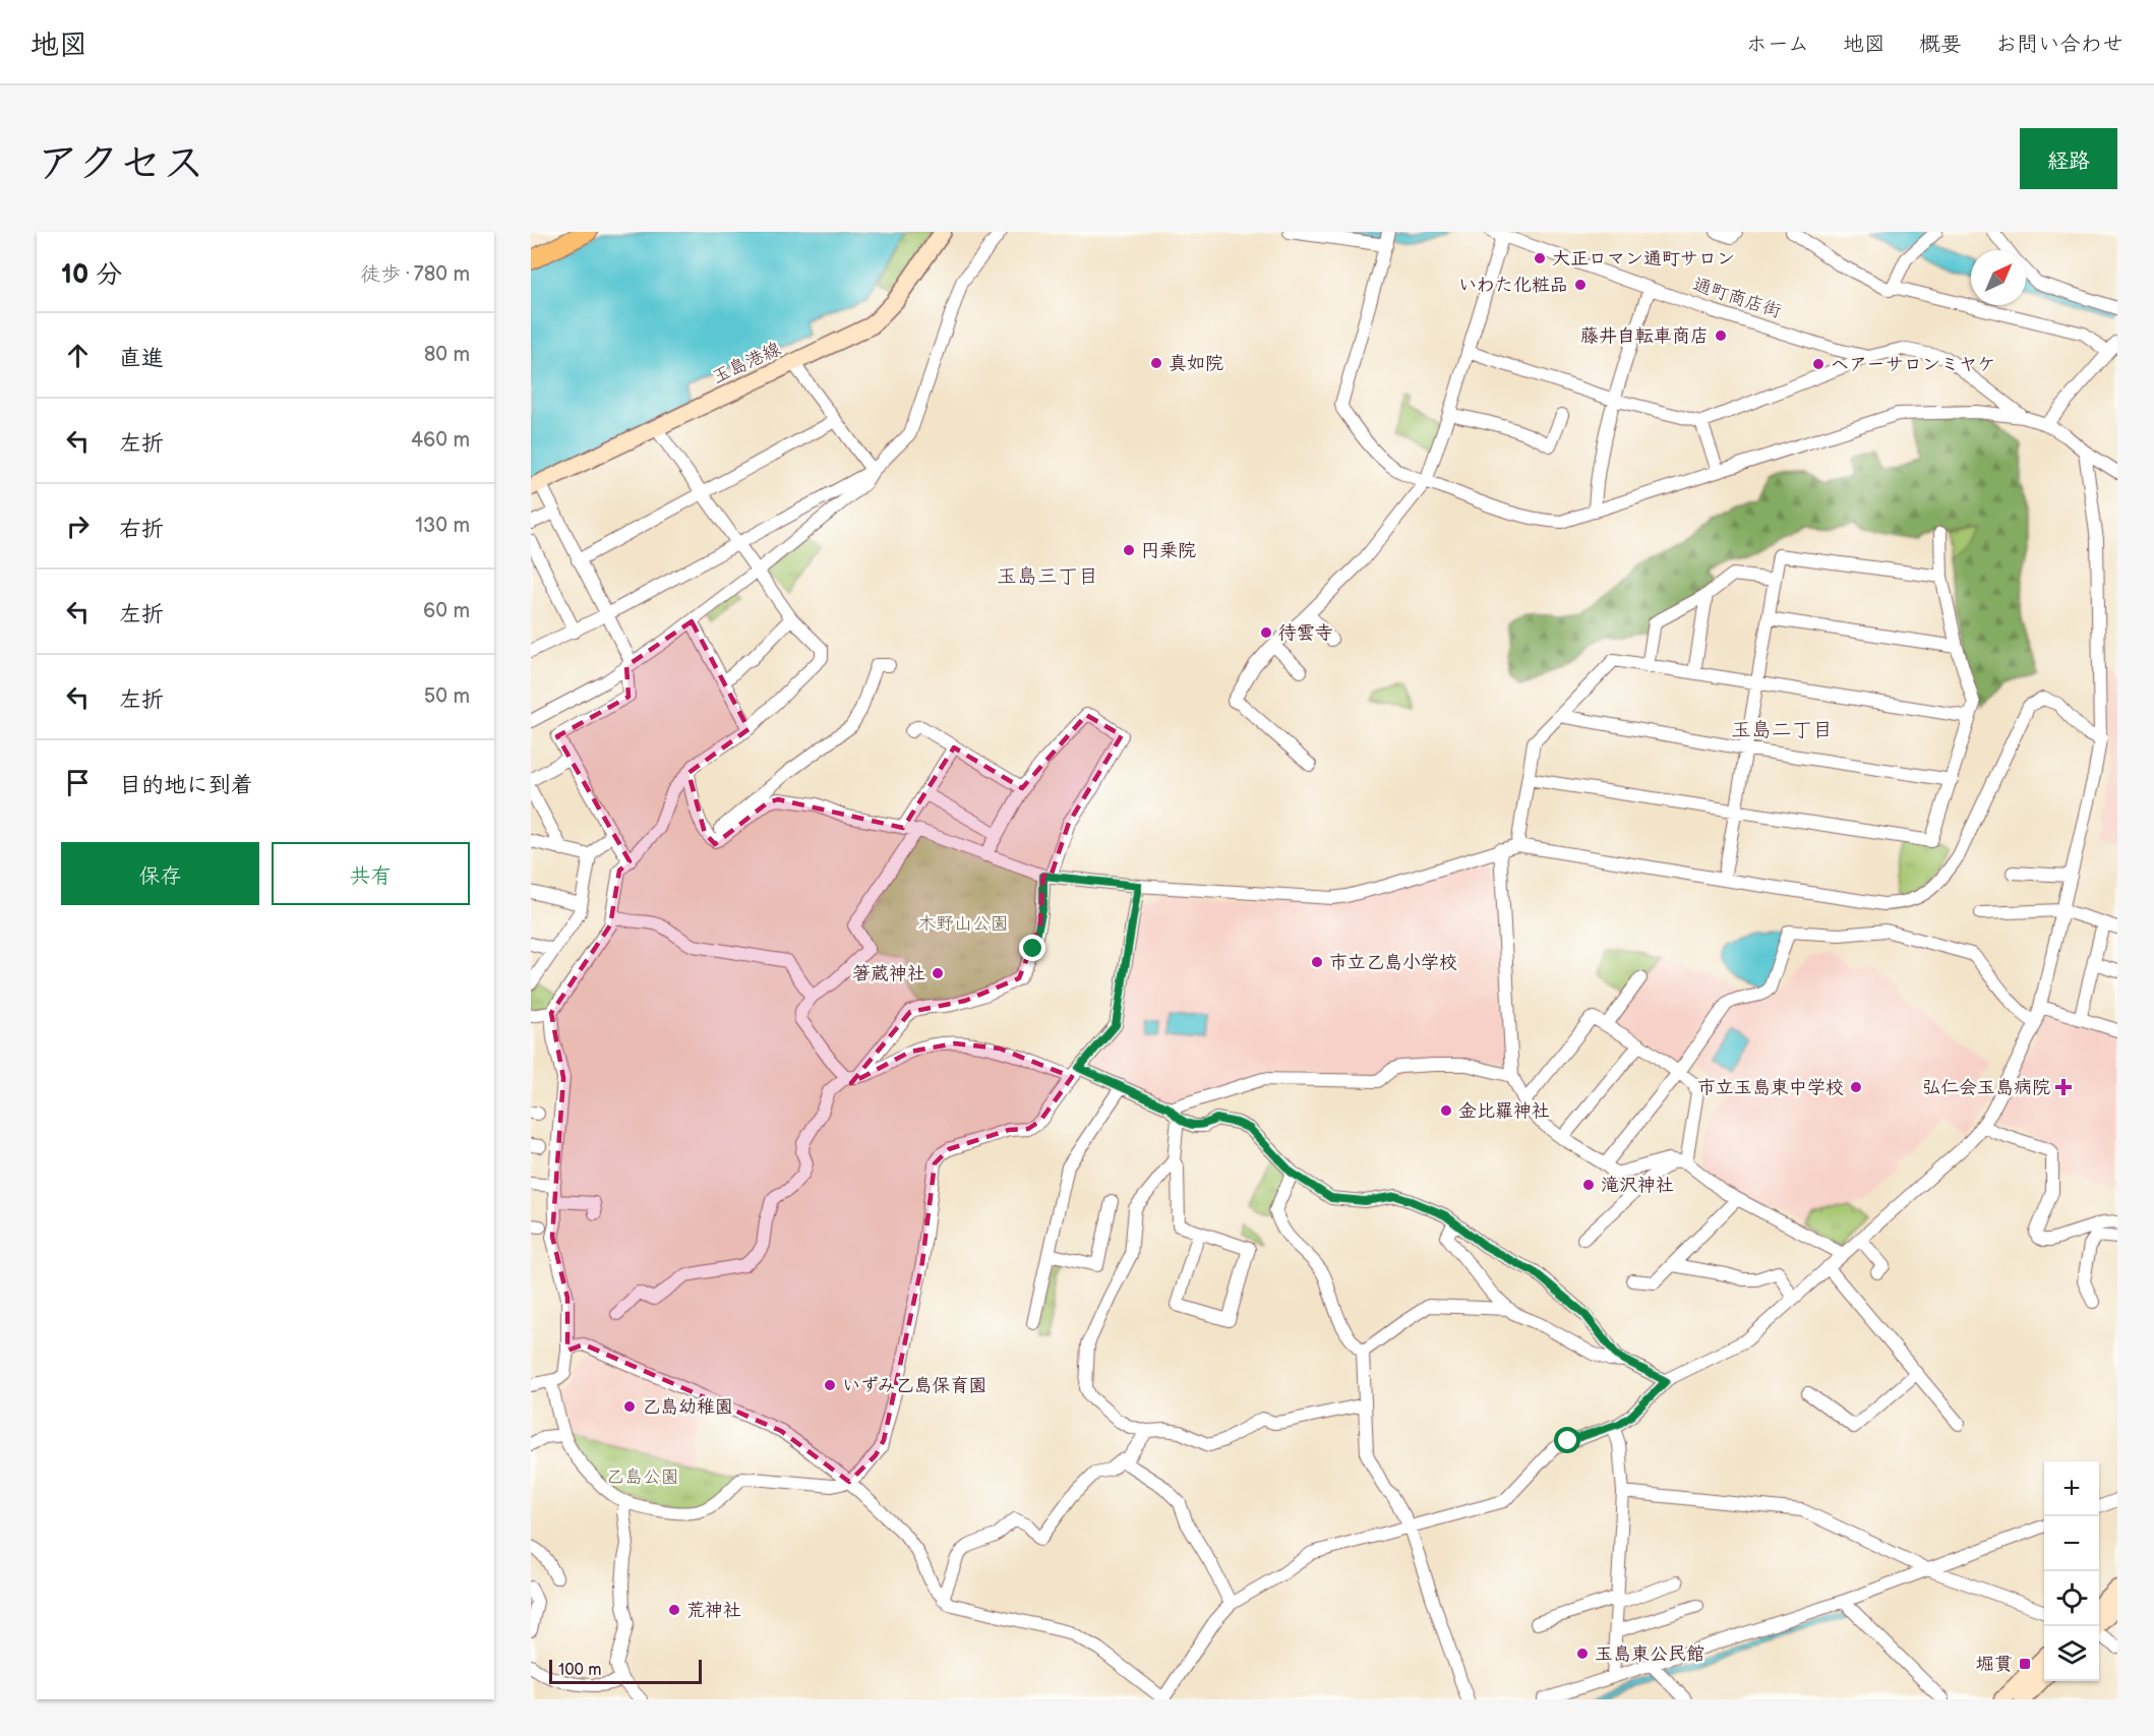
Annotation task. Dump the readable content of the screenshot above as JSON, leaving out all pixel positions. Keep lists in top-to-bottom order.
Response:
{
  "streets": {
    "main road": ["玉島港線"],
    "street": ["通町商店街"]
  },
  "districts": ["玉島三丁目", "玉島二丁目"],
  "parks": ["木野山公園", "乙島公園"],
  "places": {
    "other": [
      "大正ロマン通町サロン",
      "いわた化粧品",
      "藤井自転車商店",
      "真如院",
      "ヘアーサロンミヤケ",
      "円乗院",
      "待雲寺",
      "市立乙島小学校",
      "箸蔵神社",
      "市立玉島東中学校",
      "金比羅神社",
      "滝沢神社",
      "いずみ乙島保育園",
      "乙島幼稚園",
      "荒神社",
      "玉島東公民館"
    ],
    "health": ["弘仁会玉島病院"],
    "transit": ["堀貫"]
  },
  "scale_bar": "100 m",
  "north": "top right",
  "page": {
    "header": "地図",
    "nav": [
      "ホーム",
      "地図",
      "概要",
      "お問い合わせ"
    ],
    "title": "アクセス",
    "buttons": [
      "経路",
      ["保存", "共有"]
    ],
    "heading": ["10 分", "徒歩 · 780 m"],
    "list": [
      ["直進", "80 m"],
      ["左折", "460 m"],
      ["右折", "130 m"],
      ["左折", "60 m"],
      ["左折", "50 m"],
      "目的地に到着"
    ],
    "map_buttons": ["+", "−"],
    "scale": "100 m"
  }
}
